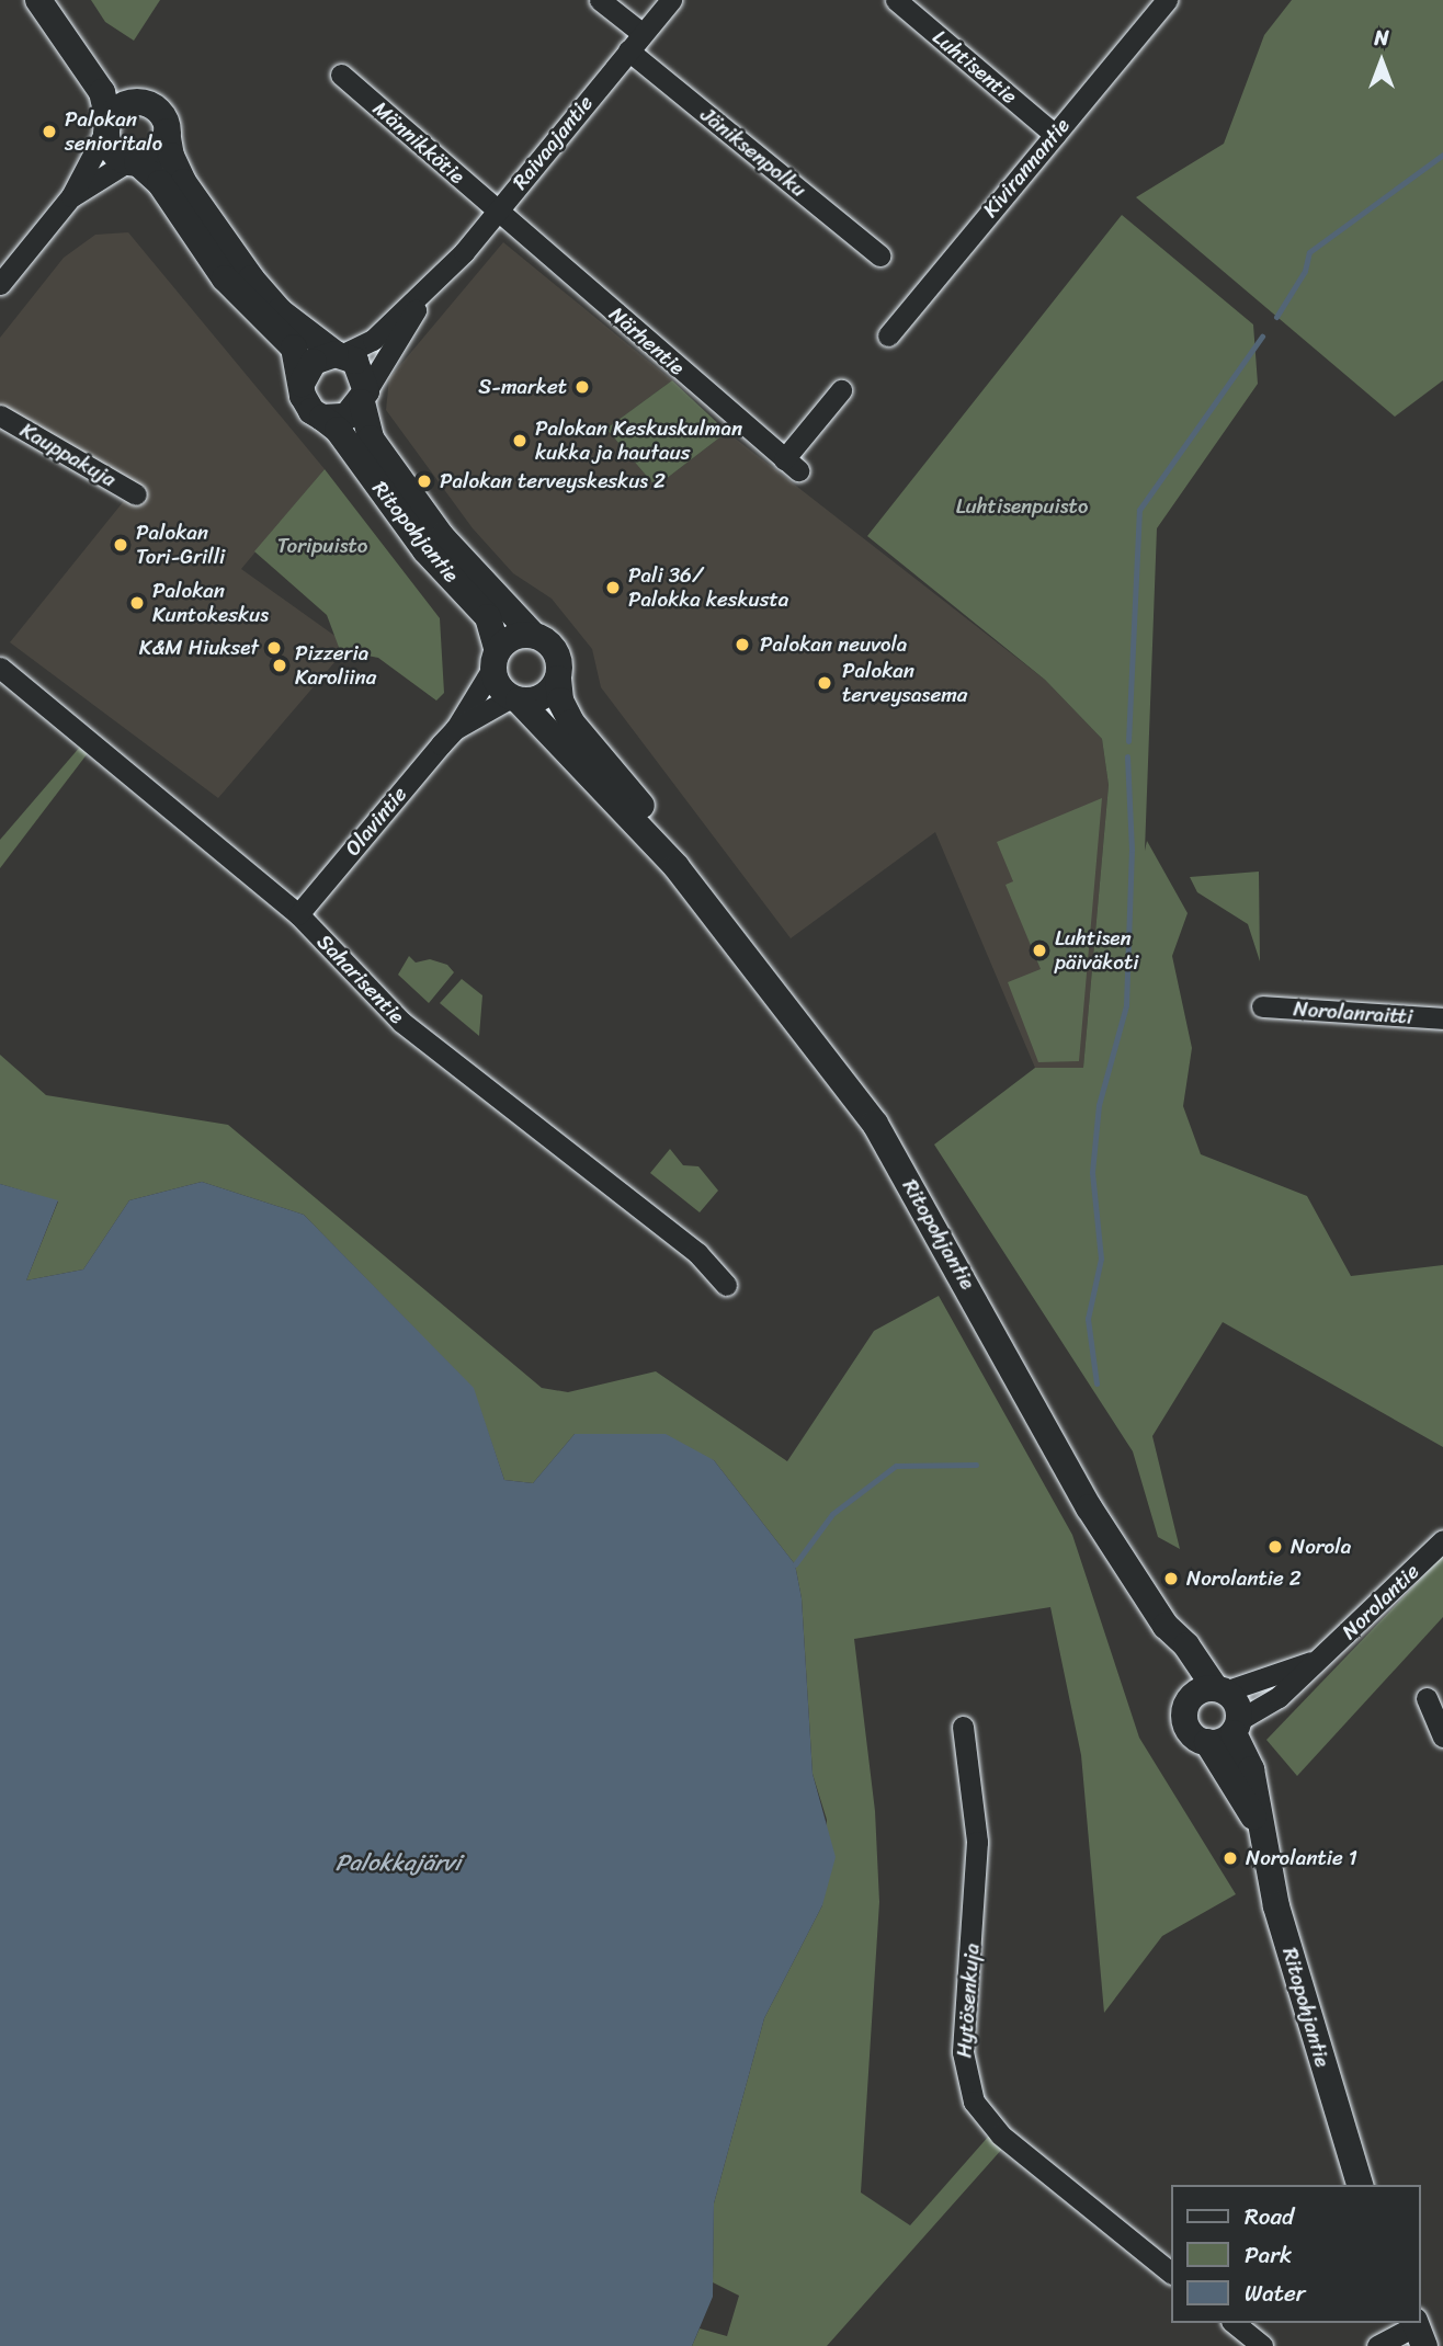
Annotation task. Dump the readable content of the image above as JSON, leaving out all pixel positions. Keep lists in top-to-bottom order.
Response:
{
  "streets": {
    "main road": ["Ritopohjantie"],
    "street": [
      "Luhtisentie",
      "Männikkötie",
      "Raivaajantie",
      "Jäniksenpolku",
      "Kivirannantie",
      "Närhentie",
      "Kauppakuja",
      "Olavintie",
      "Saharisentie",
      "Norolanraitti",
      "Norolantie",
      "Hytösenkuja"
    ]
  },
  "crossings": [
    ["Luhtisentie", "Kivirannantie"],
    ["Männikkötie", "Raivaajantie"],
    ["Männikkötie", "Närhentie"],
    ["Raivaajantie", "Jäniksenpolku"],
    ["Raivaajantie", "Närhentie"],
    ["Raivaajantie", "Ritopohjantie"],
    ["Ritopohjantie", "Olavintie"],
    ["Ritopohjantie", "Norolantie"],
    ["Olavintie", "Saharisentie"]
  ],
  "water": ["Palokkajärvi"],
  "parks": ["Luhtisenpuisto", "Toripuisto"],
  "places": [
    "Palokan senioritalo",
    "S-market",
    "Palokan Keskuskulman kukka ja hautaus",
    "Palokan terveyskeskus 2",
    "Palokan Tori-Grilli",
    "Pali 36/ Palokka keskusta",
    "Palokan Kuntokeskus",
    "Palokan neuvola",
    "K&M Hiukset",
    "Pizzeria Karoliina",
    "Palokan terveysasema",
    "Luhtisen päiväkoti",
    "Norola",
    "Norolantie 2",
    "Norolantie 1"
  ],
  "legend": ["Road", "Park", "Water"],
  "north": "top"
}
